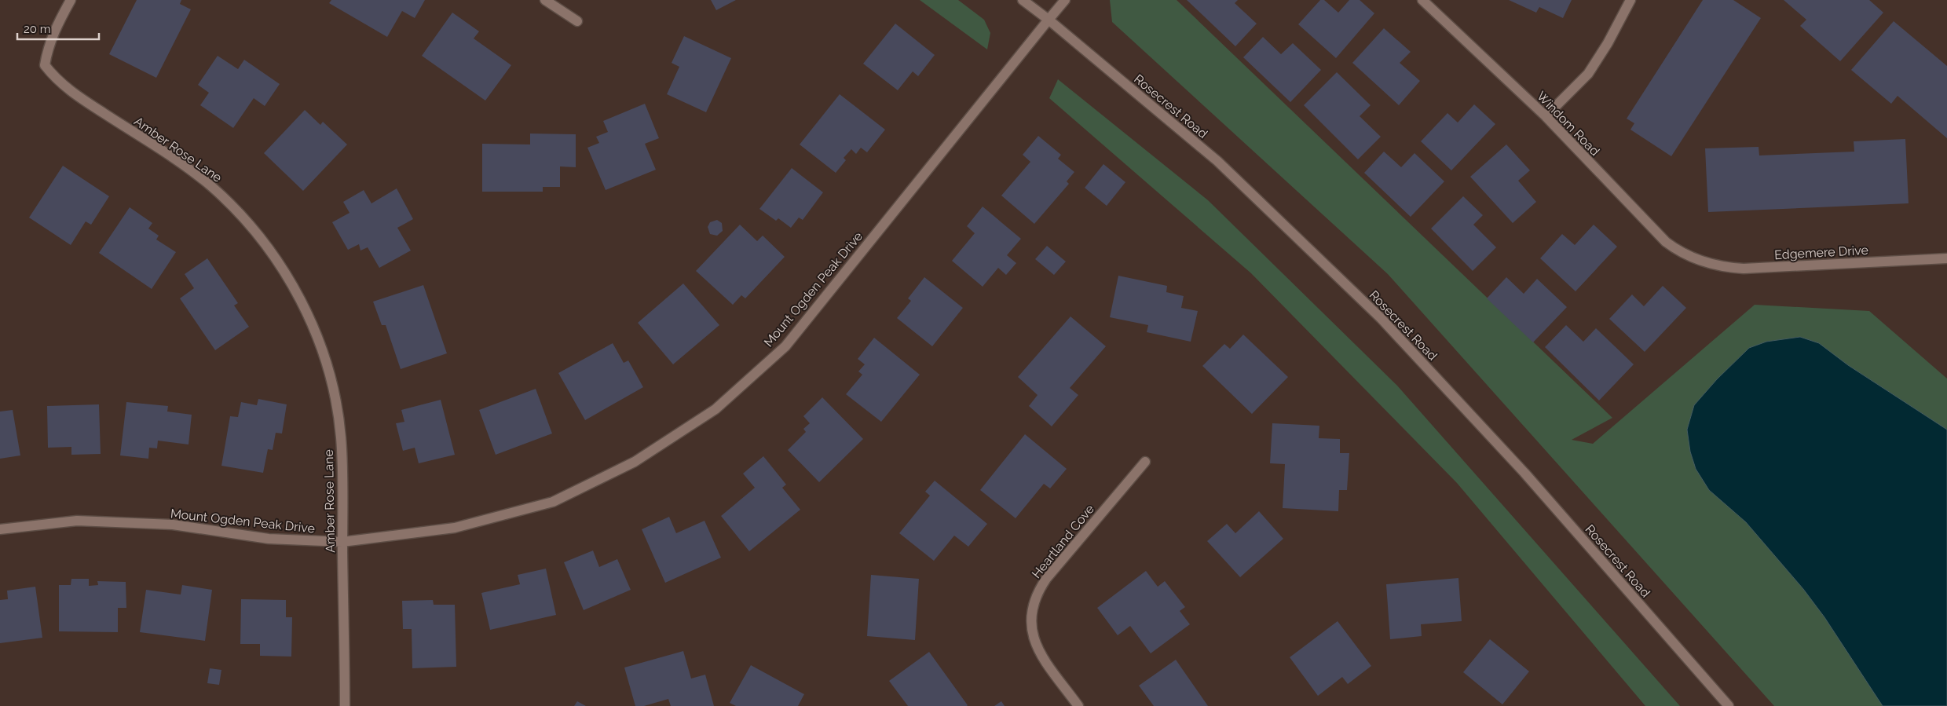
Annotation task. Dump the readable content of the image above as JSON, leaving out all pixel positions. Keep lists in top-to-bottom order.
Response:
{
  "streets": {
    "street": [
      "Rosecrest Road",
      "Windom Road",
      "Amber Rose Lane",
      "Edgemere Drive",
      "Mount Ogden Peak Drive",
      "Heartland Cove"
    ]
  },
  "crossings": [
    ["Rosecrest Road", "Mount Ogden Peak Drive"],
    ["Windom Road", "Edgemere Drive"],
    ["Amber Rose Lane", "Mount Ogden Peak Drive"]
  ],
  "scale_bar": "20 m"
}
